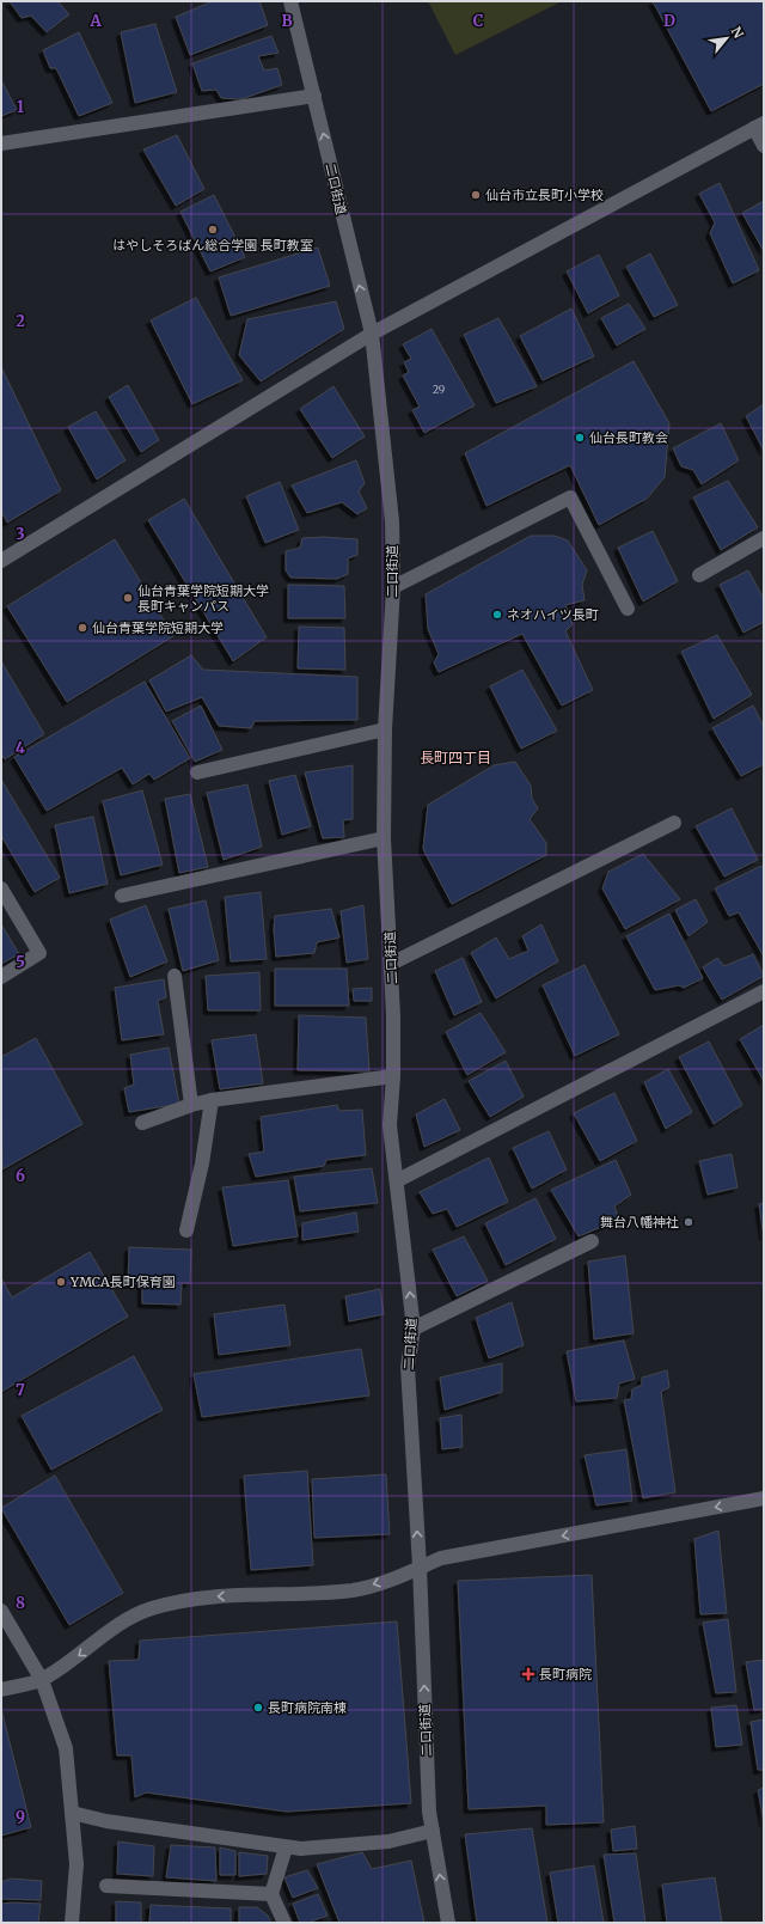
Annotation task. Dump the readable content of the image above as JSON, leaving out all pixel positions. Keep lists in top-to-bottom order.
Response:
{
  "streets": {
    "street": ["二口街道"]
  },
  "one_way": ["二口街道"],
  "districts": ["長町四丁目"],
  "places": {
    "other": [
      "仙台市立長町小学校",
      "はやしそろばん総合学園 長町教室",
      "仙台長町教会",
      "仙台青葉学院短期大学 長町キャンパス",
      "ネオハイツ長町",
      "仙台青葉学院短期大学",
      "舞台八幡神社",
      "YMCA長町保育園",
      "長町病院南棟"
    ],
    "health": ["長町病院"]
  },
  "house_numbers": ["29"],
  "north": "top right",
  "grid": {
    "columns": [
      "A",
      "B",
      "C",
      "D"
    ],
    "rows": [
      "1",
      "2",
      "3",
      "4",
      "5",
      "6",
      "7",
      "8",
      "9"
    ]
  }
}
